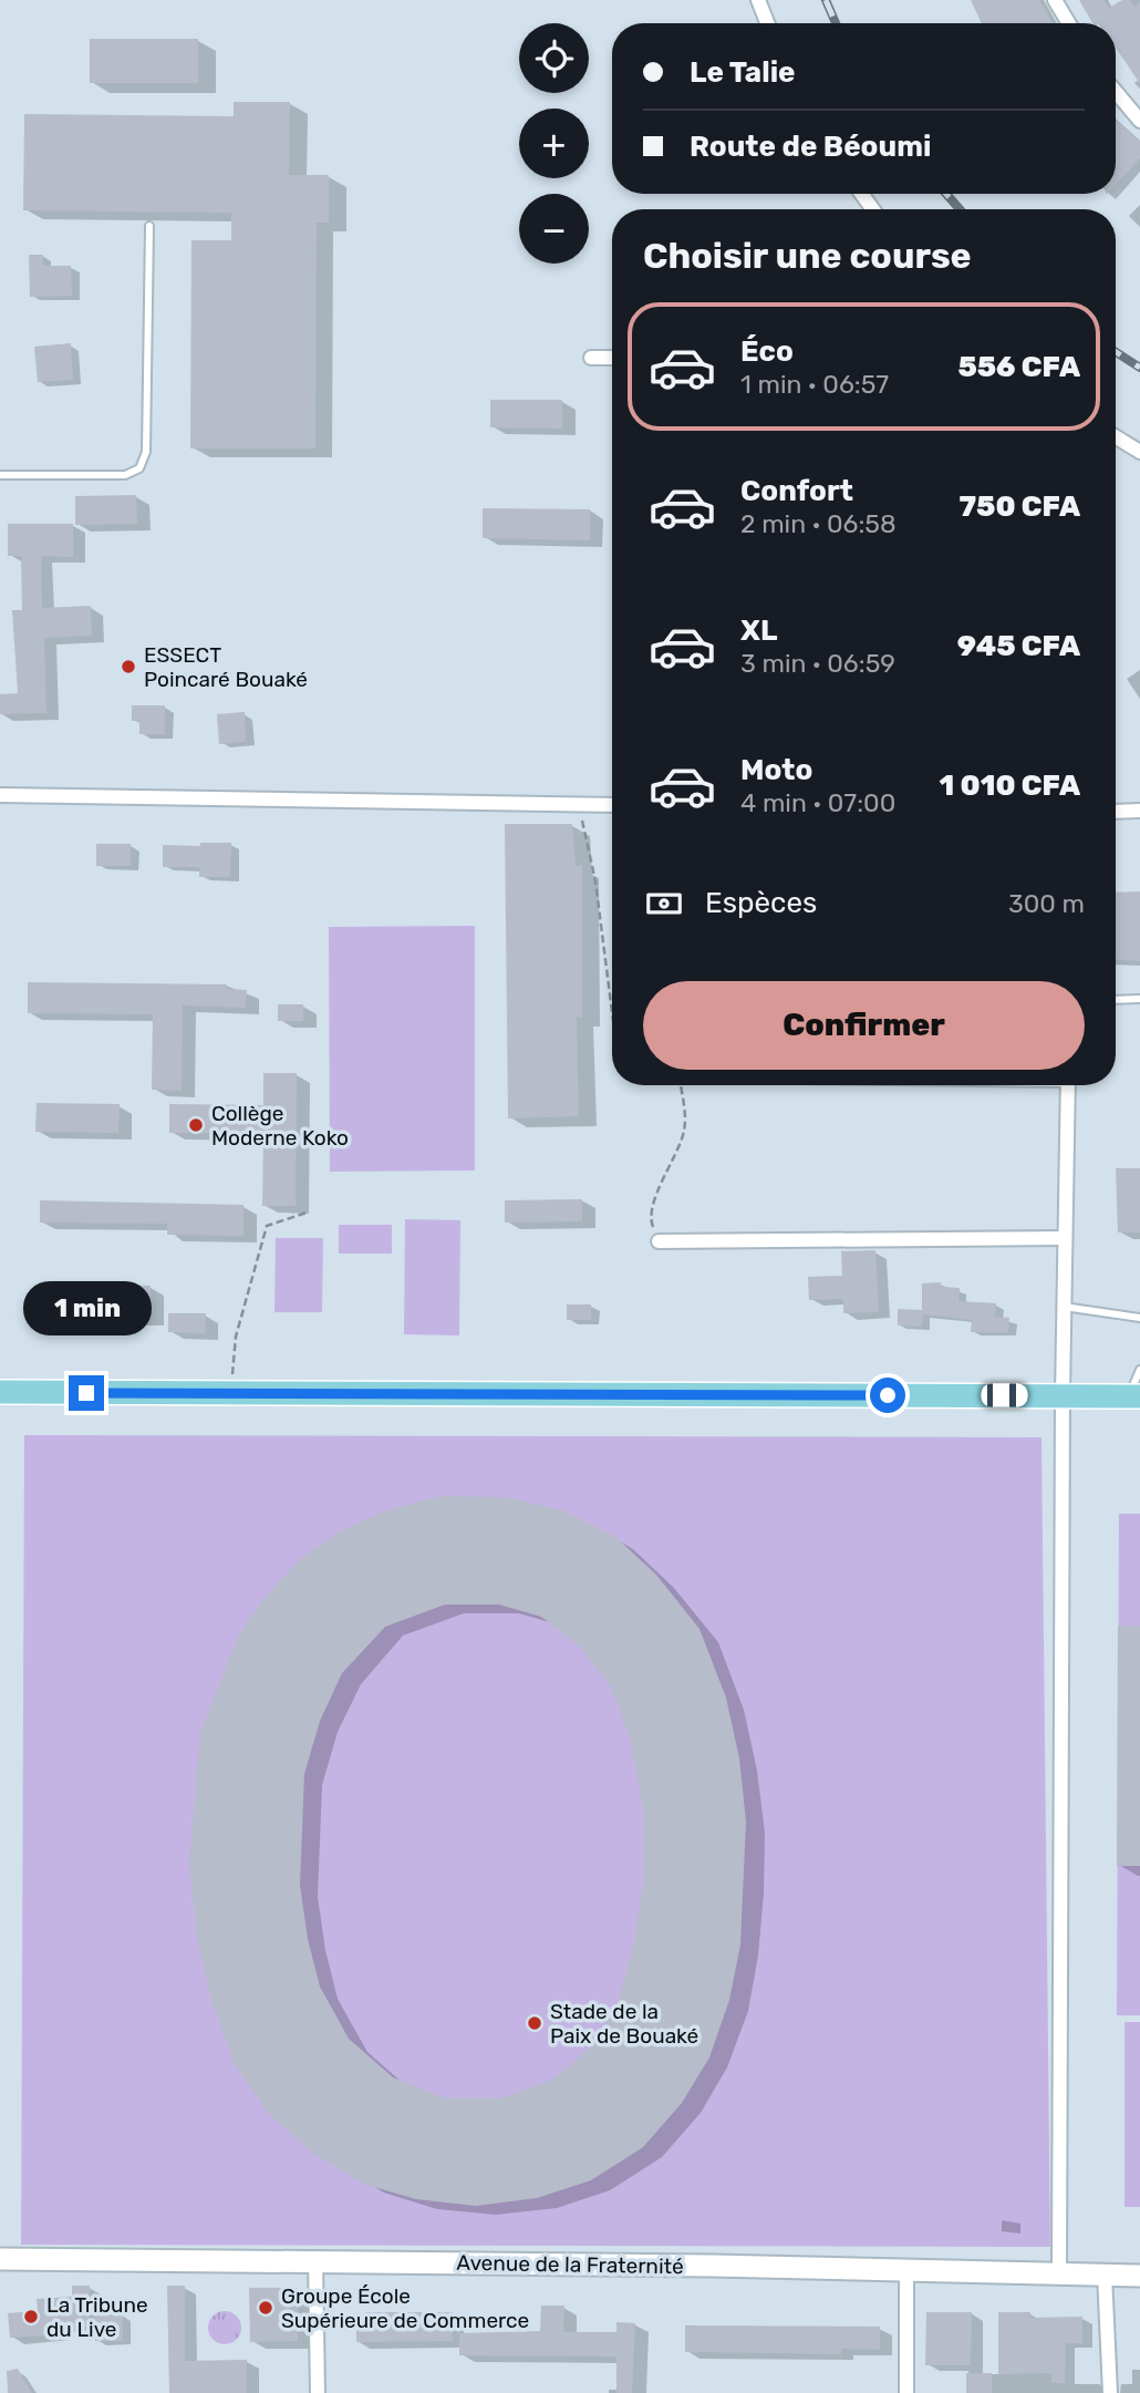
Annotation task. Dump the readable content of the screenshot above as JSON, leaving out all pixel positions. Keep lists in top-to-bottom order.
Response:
{
  "streets": {
    "street": ["Avenue de la Fraternité"]
  },
  "places": [
    "ESSECT Poincaré Bouaké",
    "Collège Moderne Koko",
    "Stade de la Paix de Bouaké",
    "Groupe École Supérieure de Commerce",
    "La Tribune du Live"
  ],
  "page": {
    "map_buttons": ["+", "−"],
    "banner": ["Le Talie", "Route de Béoumi"],
    "heading": "Choisir une course",
    "list": [
      {
        "name": "Éco",
        "note": "1 min · 06:57",
        "value": "556 CFA"
      },
      {
        "name": "Confort",
        "note": "2 min · 06:58",
        "value": "750 CFA"
      },
      {
        "name": "XL",
        "note": "3 min · 06:59",
        "value": "945 CFA"
      },
      {
        "name": "Moto",
        "note": "4 min · 07:00",
        "value": "1 010 CFA"
      }
    ],
    "pay": ["Espèces", "300 m"],
    "buttons": "Confirmer",
    "bubble": "1 min"
  }
}
